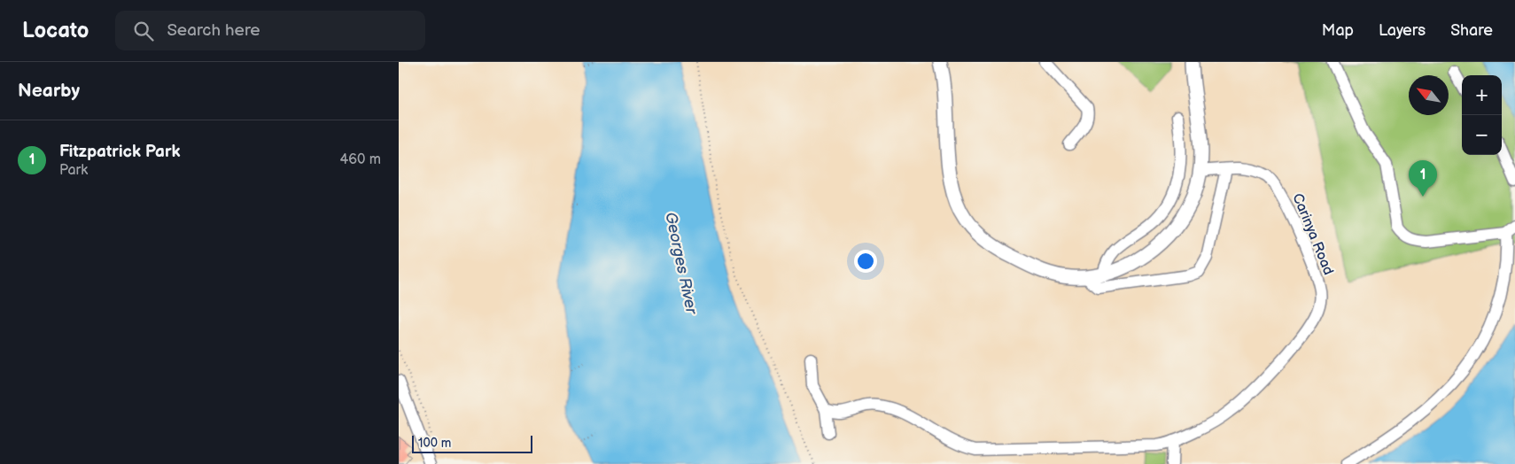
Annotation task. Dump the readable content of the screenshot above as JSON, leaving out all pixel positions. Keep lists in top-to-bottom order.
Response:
{
  "streets": {
    "street": ["Carinya Road"]
  },
  "water": ["Georges River"],
  "scale_bar": "100 m",
  "north": "top left",
  "page": {
    "header": "Locato",
    "search": "Search here",
    "nav": ["Map", "Layers", "Share"],
    "heading": "Nearby",
    "map_buttons": ["+", "−"],
    "list": [
      {
        "mark": "1",
        "name": "Fitzpatrick Park",
        "note": "Park",
        "value": "460 m"
      }
    ],
    "pins": "1",
    "scale": "100 m"
  }
}
